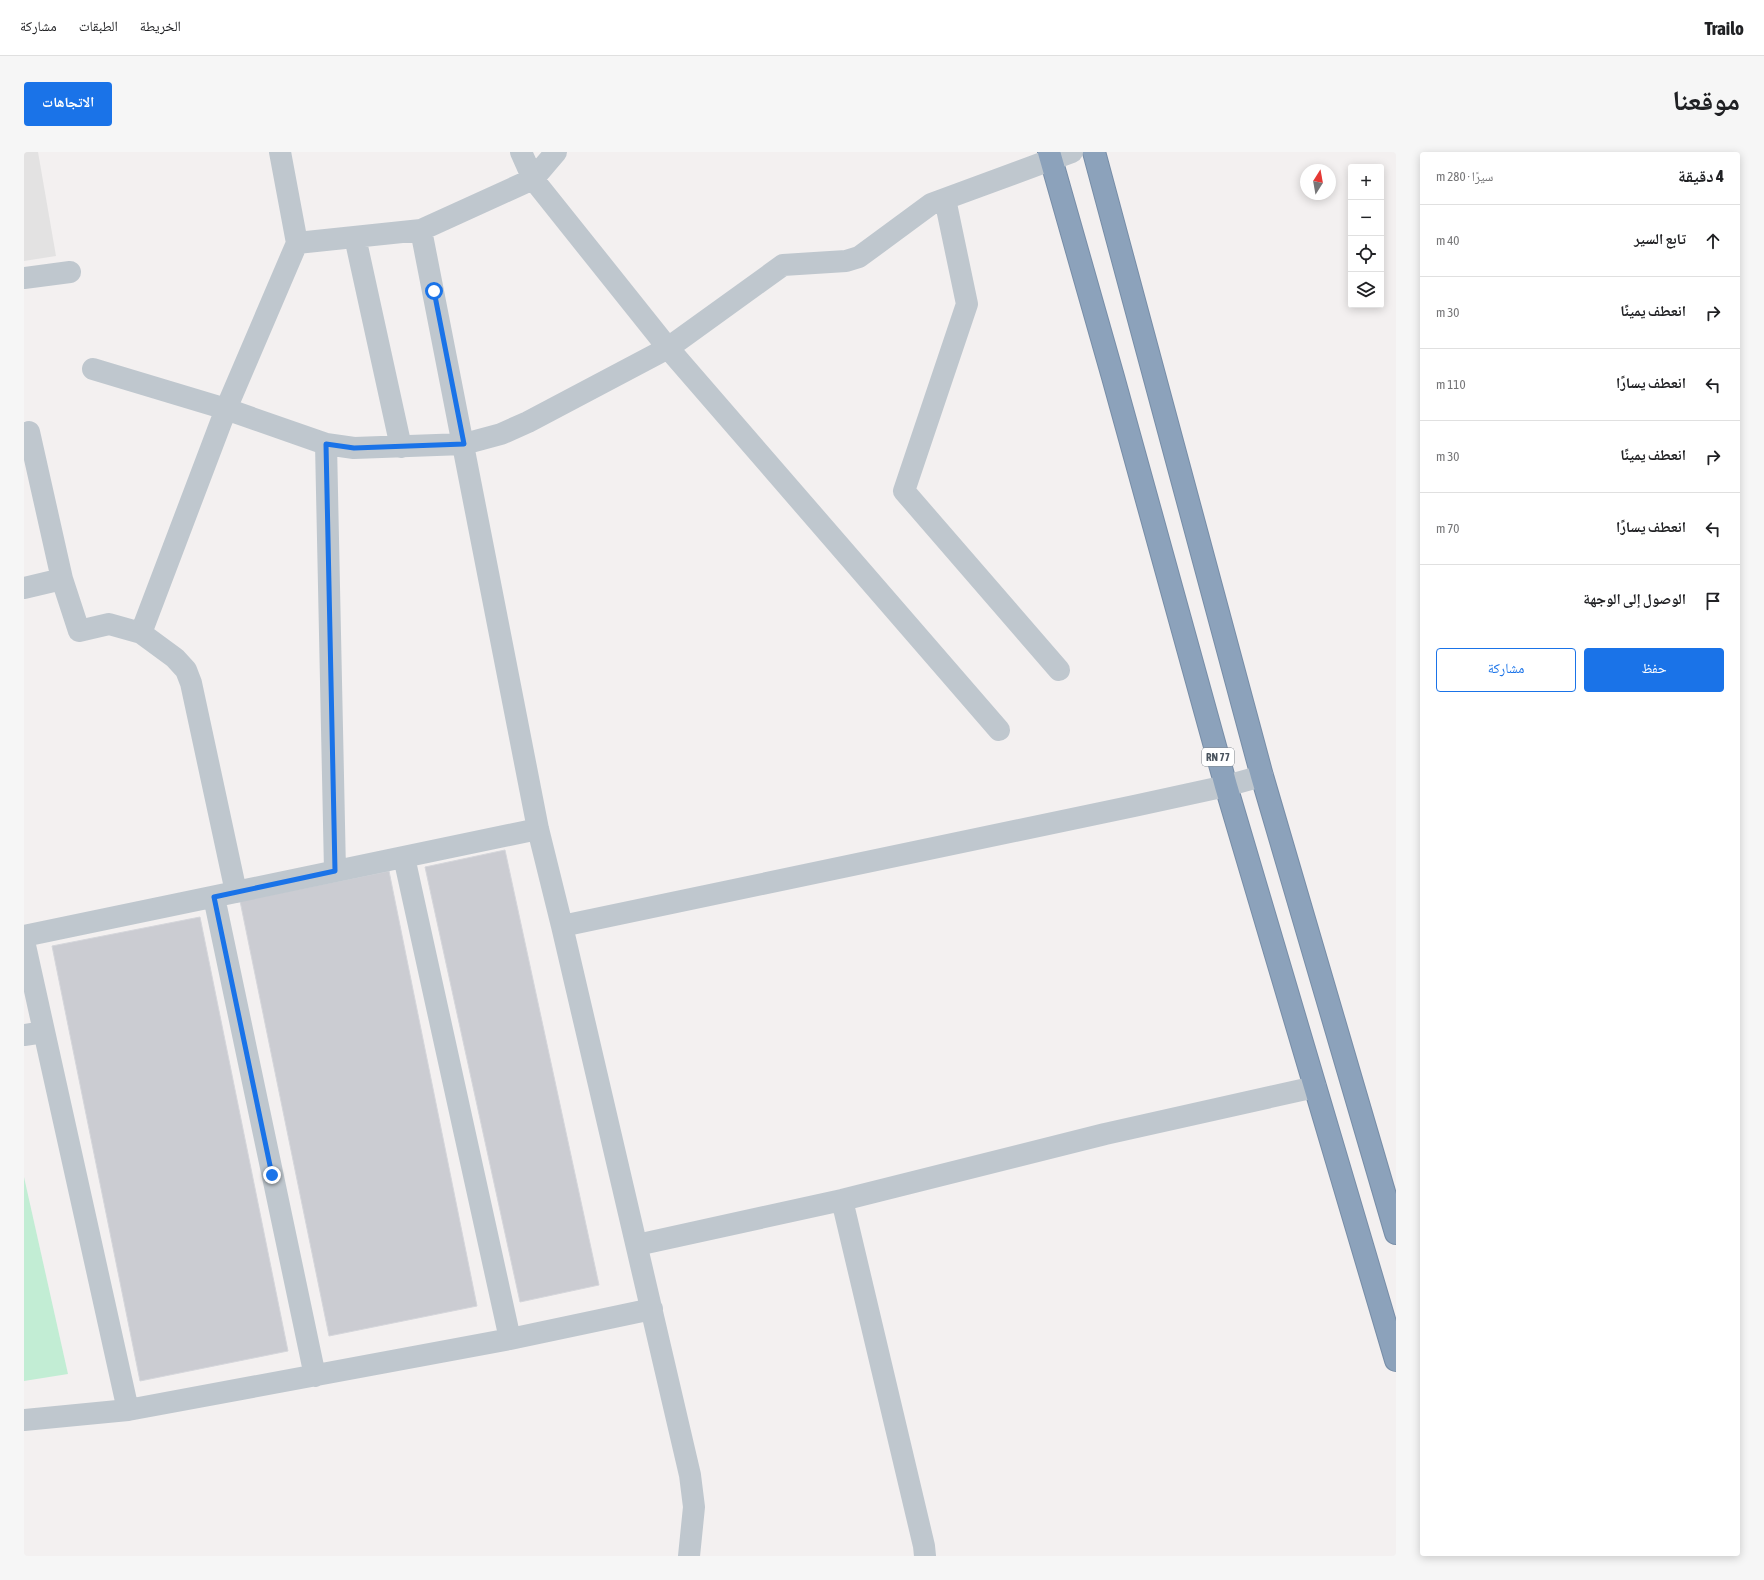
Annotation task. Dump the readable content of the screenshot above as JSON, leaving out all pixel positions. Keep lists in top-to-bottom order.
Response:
{
  "streets": {
    "highway": ["RN 77"]
  },
  "north": "top",
  "page": {
    "header": "Trailo",
    "nav": ["الخريطة", "الطبقات", "مشاركة"],
    "title": "موقعنا",
    "buttons": [
      "الاتجاهات",
      ["حفظ", "مشاركة"]
    ],
    "heading": ["4 دقيقة", "سيرًا · 280 m"],
    "map_buttons": ["+", "−"],
    "list": [
      ["تابع السير", "40 m"],
      ["انعطف يمينًا", "30 m"],
      ["انعطف يسارًا", "110 m"],
      ["انعطف يمينًا", "30 m"],
      ["انعطف يسارًا", "70 m"],
      "الوصول إلى الوجهة"
    ]
  }
}
